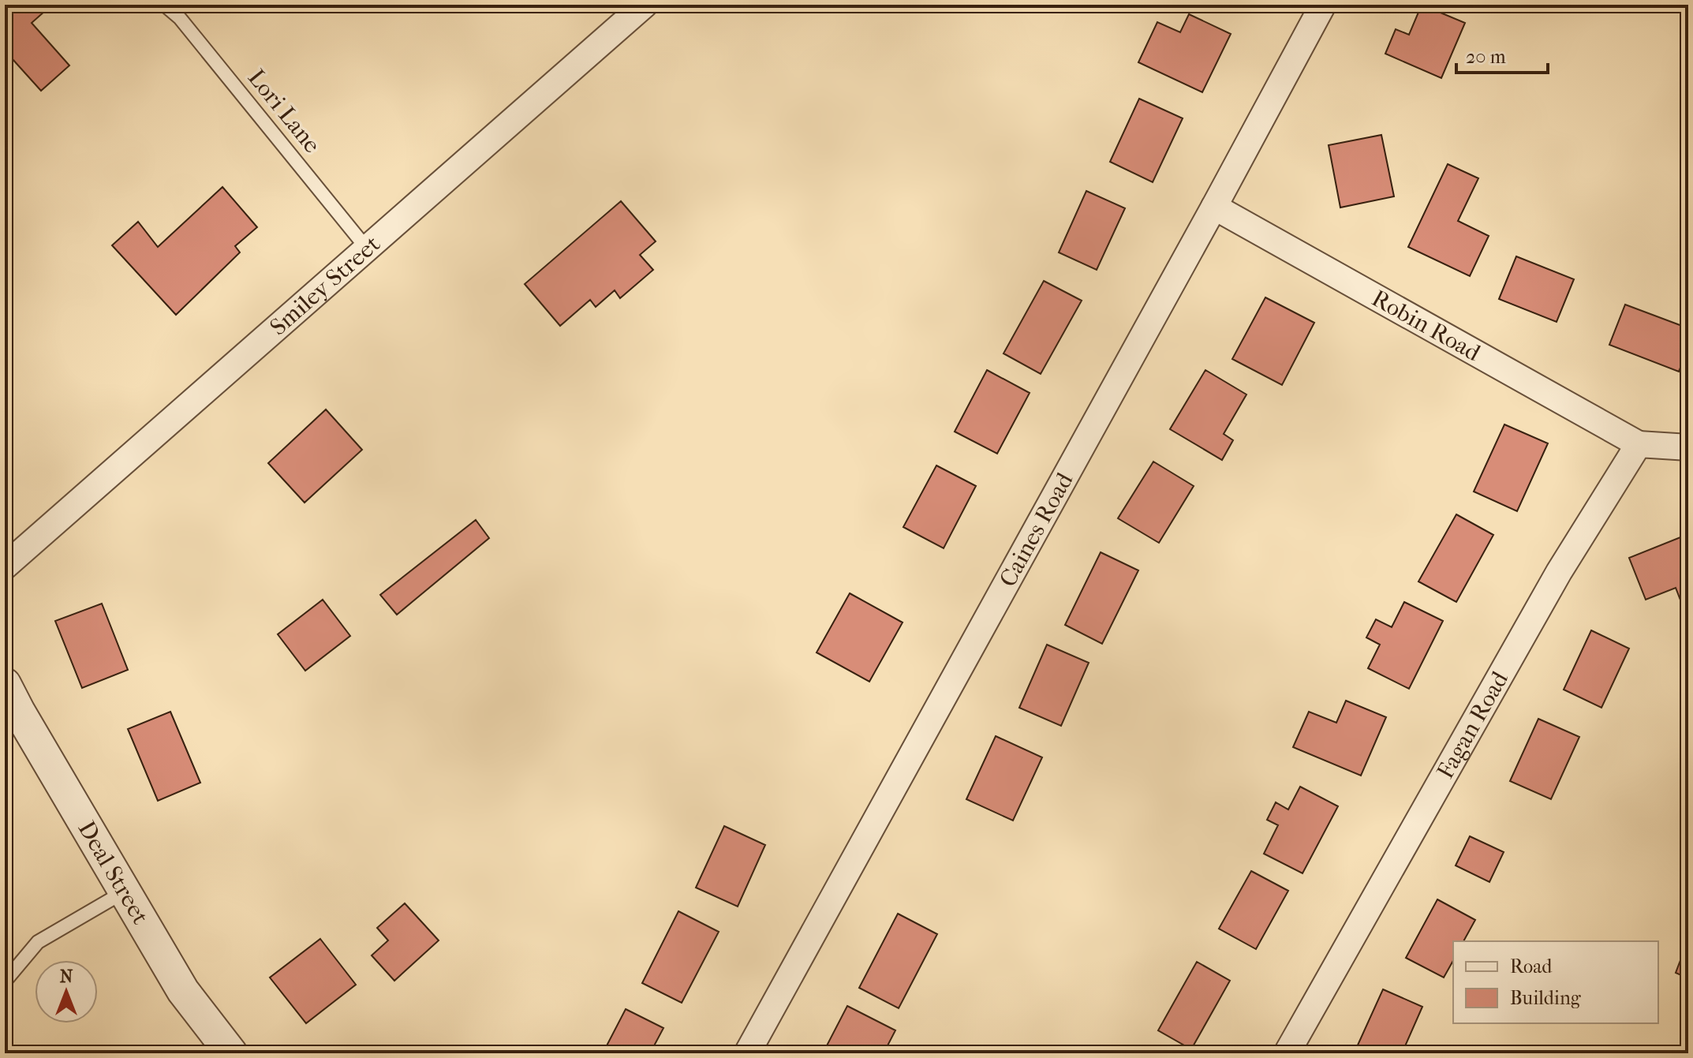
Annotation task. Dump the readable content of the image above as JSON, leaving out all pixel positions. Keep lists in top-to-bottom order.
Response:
{
  "streets": {
    "street": [
      "Smiley Street",
      "Robin Road",
      "Caines Road",
      "Fagan Road",
      "Deal Street"
    ],
    "lane": ["Lori Lane"]
  },
  "crossings": [
    ["Lori Lane", "Smiley Street"],
    ["Robin Road", "Caines Road"],
    ["Robin Road", "Fagan Road"]
  ],
  "legend": ["Road", "Building"],
  "scale_bar": "20 m",
  "north": "top"
}
